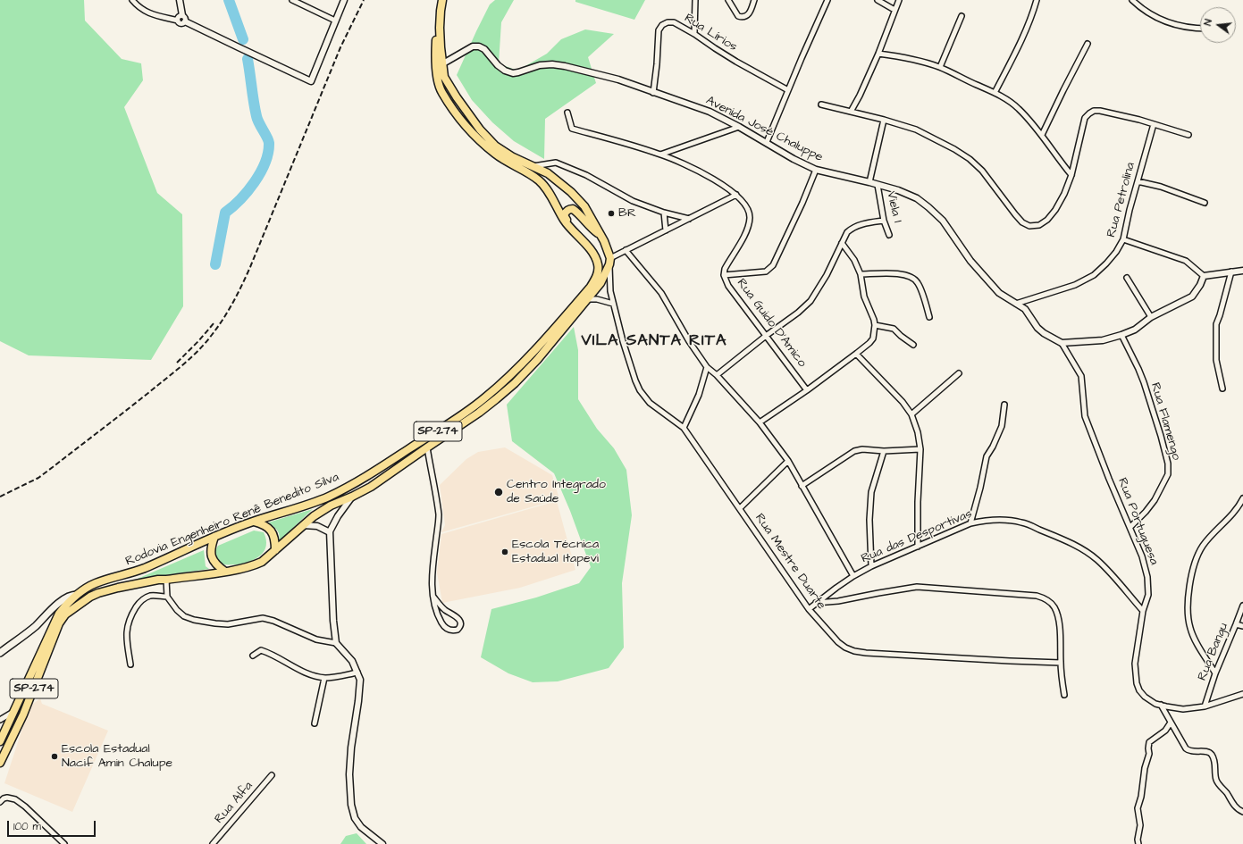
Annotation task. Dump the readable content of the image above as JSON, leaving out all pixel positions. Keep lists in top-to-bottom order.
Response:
{
  "streets": {
    "main road": ["SP-274", "Rodovia Engenheiro Renê Benedito Silva"],
    "street": [
      "Rua Lírios",
      "Avenida José Chaluppe",
      "Rua Petrolina",
      "Viela I",
      "Rua Guido D'Amico",
      "Rua Flamengo",
      "Rua Portuguesa",
      "Rua das Desportivas",
      "Rua Mestre Duarte",
      "Rua Bangu",
      "Rua Alfa"
    ]
  },
  "crossings": [
    ["Rua Lírios", "Avenida José Chaluppe"],
    ["Avenida José Chaluppe", "Rua Petrolina"],
    ["Avenida José Chaluppe", "Viela I"],
    ["Avenida José Chaluppe", "Rua Portuguesa"],
    ["Rua Flamengo", "Rua Portuguesa"],
    ["Rodovia Engenheiro Renê Benedito Silva", "Rua Mestre Duarte"],
    ["Rua Portuguesa", "Rua das Desportivas"],
    ["Rua Portuguesa", "Rua Bangu"],
    ["Rua das Desportivas", "Rua Mestre Duarte"]
  ],
  "districts": ["VILA SANTA RITA"],
  "places": [
    "BR",
    "Centro Integrado de Saúde",
    "Escola Técnica Estadual Itapevi",
    "Escola Estadual Nacif Amin Chalupe"
  ],
  "scale_bar": "100 m",
  "north": "left"
}
